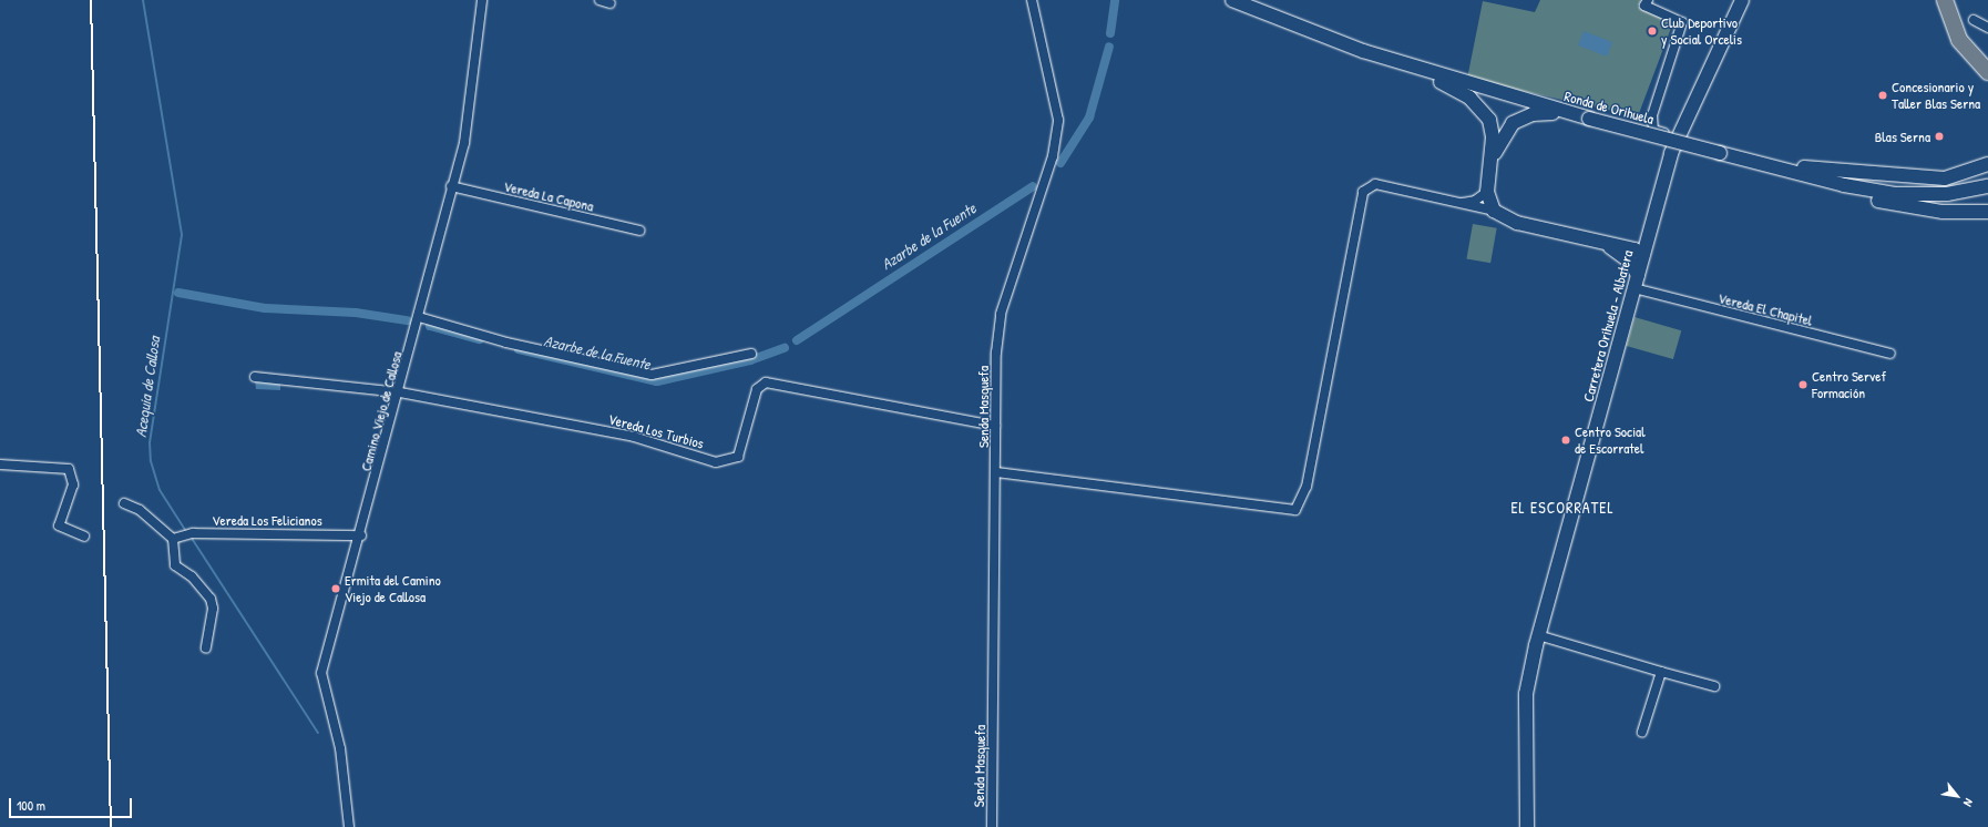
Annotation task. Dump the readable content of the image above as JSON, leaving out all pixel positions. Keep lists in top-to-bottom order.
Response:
{
  "streets": {
    "main road": ["Ronda de Orihuela", "Carretera Orihuela - Albatera"],
    "street": [
      "Vereda La Capona",
      "Vereda El Chapitel",
      "Senda Masquefa",
      "Camino Viejo de Callosa",
      "Vereda Los Turbios",
      "Vereda Los Felicianos"
    ]
  },
  "crossings": [
    ["Vereda La Capona", "Camino Viejo de Callosa"],
    ["Vereda El Chapitel", "Carretera Orihuela - Albatera"],
    ["Senda Masquefa", "Vereda Los Turbios"],
    ["Camino Viejo de Callosa", "Vereda Los Turbios"],
    ["Camino Viejo de Callosa", "Vereda Los Felicianos"]
  ],
  "districts": ["EL ESCORRATEL"],
  "water": ["Azarbe de la Fuente", "Acequia de Callosa"],
  "places": [
    "Club Deportivo y Social Orcelis",
    "Concesionario y Taller Blas Serna",
    "Blas Serna",
    "Centro Servef Formación",
    "Centro Social de Escorratel",
    "Ermita del Camino Viejo de Callosa"
  ],
  "scale_bar": "100 m",
  "north": "bottom right"
}
